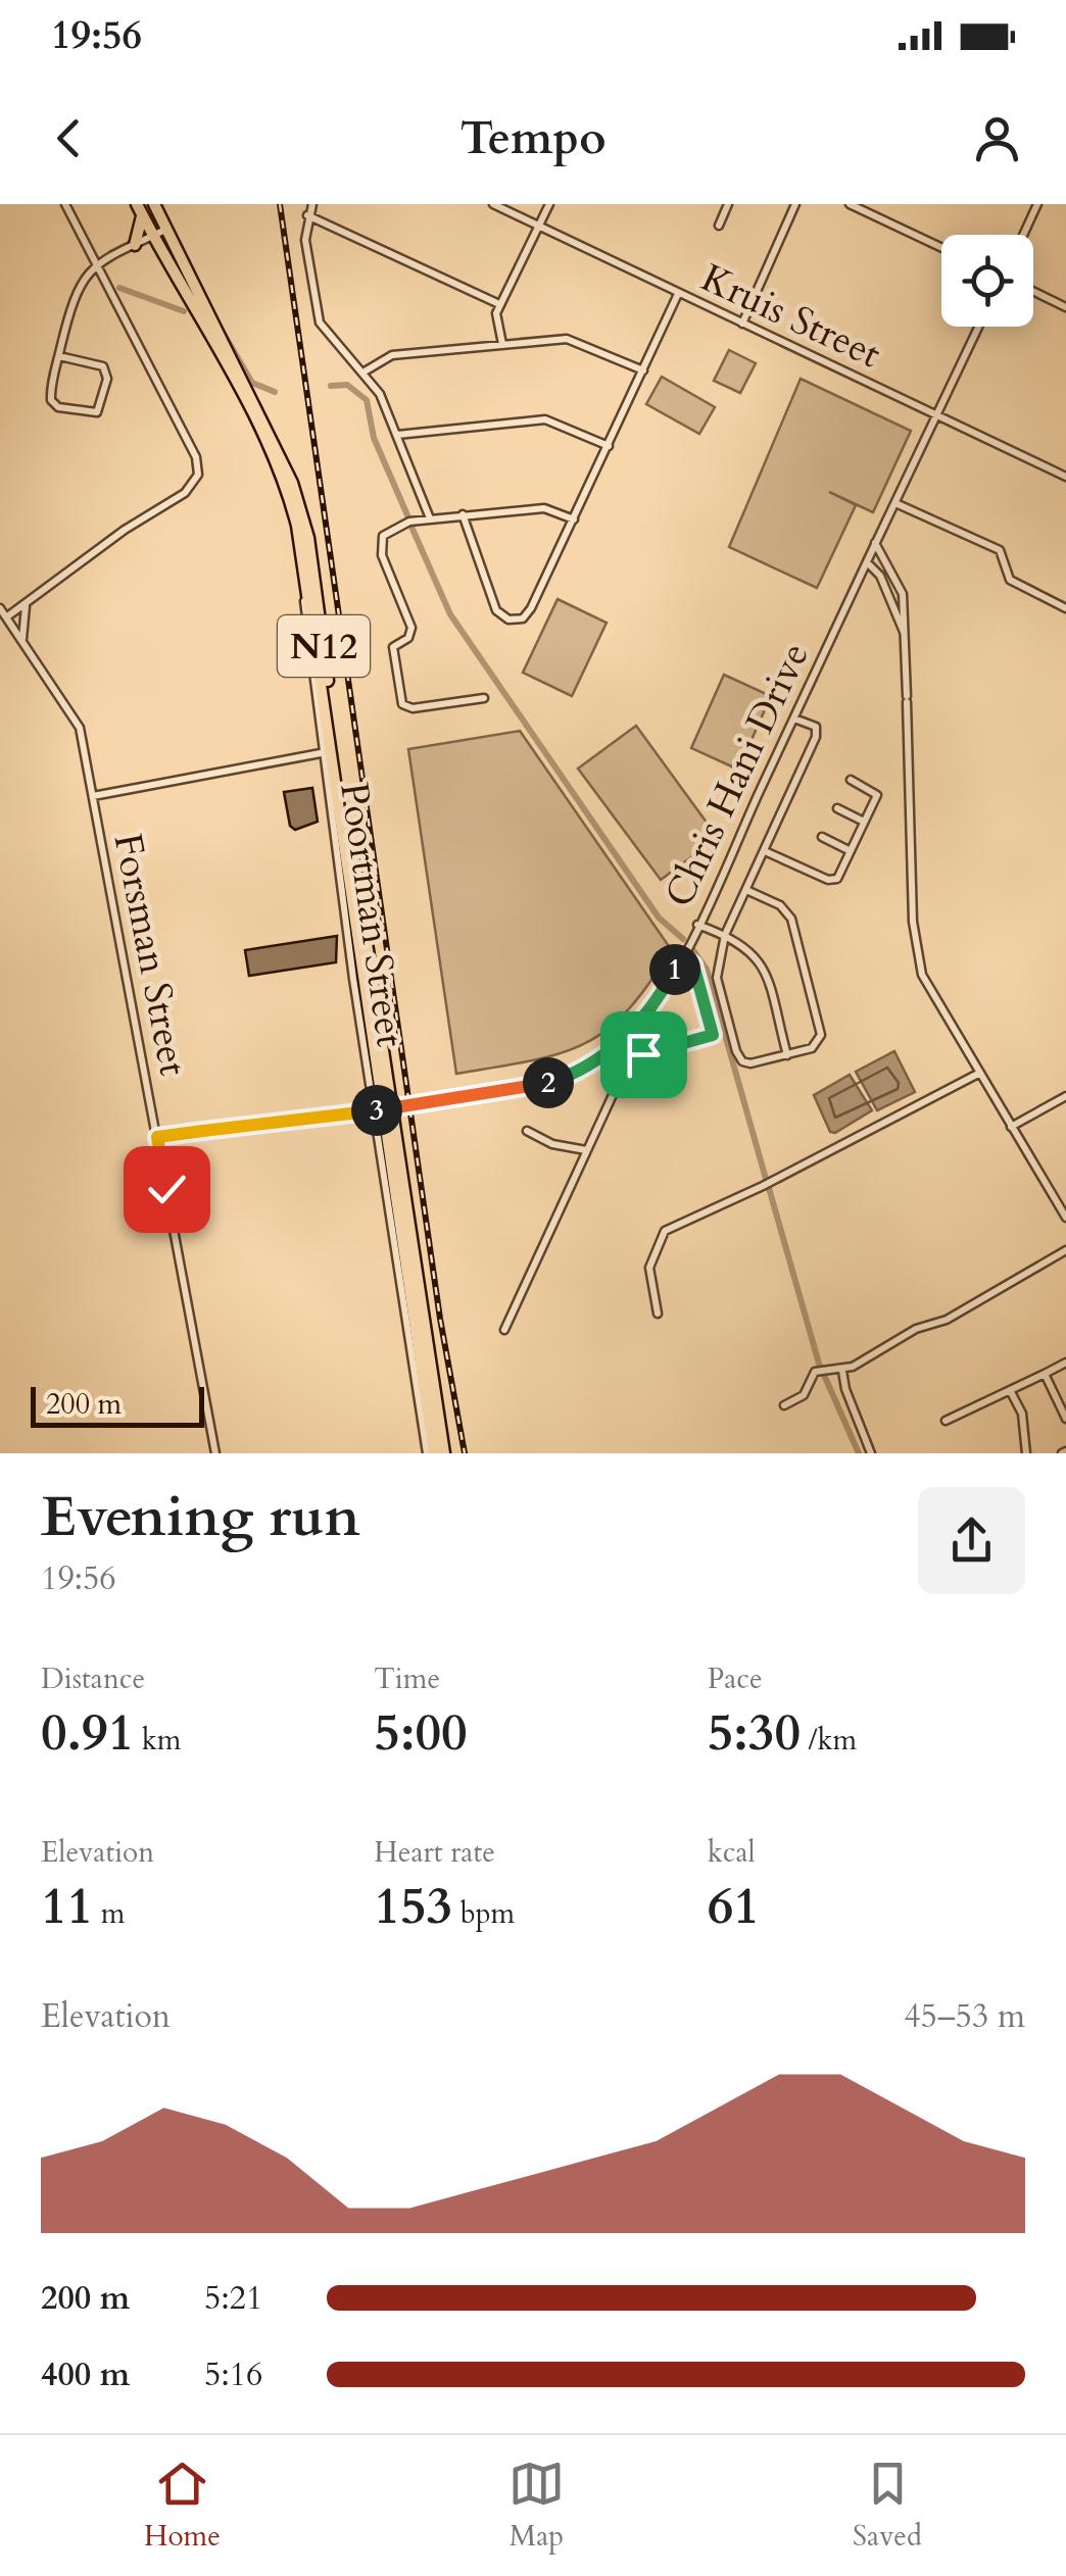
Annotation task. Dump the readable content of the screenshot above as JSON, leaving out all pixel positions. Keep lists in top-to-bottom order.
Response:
{
  "streets": {
    "highway": ["N12"],
    "street": [
      "Kruis Street",
      "Chris Hani Drive",
      "Poortman Street",
      "Forsman Street"
    ]
  },
  "crossings": [
    ["Kruis Street", "Chris Hani Drive"],
    ["N12", "Poortman Street"],
    ["Chris Hani Drive", "Forsman Street"]
  ],
  "scale_bar": "200 m",
  "page": {
    "status": "19:56",
    "header": "Tempo",
    "pins": ["1", "2", "3"],
    "scale": "200 m",
    "heading": ["Evening run", "19:56"],
    "stats": [
      ["Distance", "0.91 km"],
      ["Time", "5:00"],
      ["Pace", "5:30 /km"],
      ["Elevation", "11 m"],
      ["Heart rate", "153 bpm"],
      ["kcal", "61"]
    ],
    "chart": ["Elevation", "45–53 m"],
    "list": [
      {
        "name": "200 m",
        "note": "5:21"
      },
      {
        "name": "400 m",
        "note": "5:16"
      }
    ],
    "tabs": ["Home", "Map", "Saved"]
  }
}
